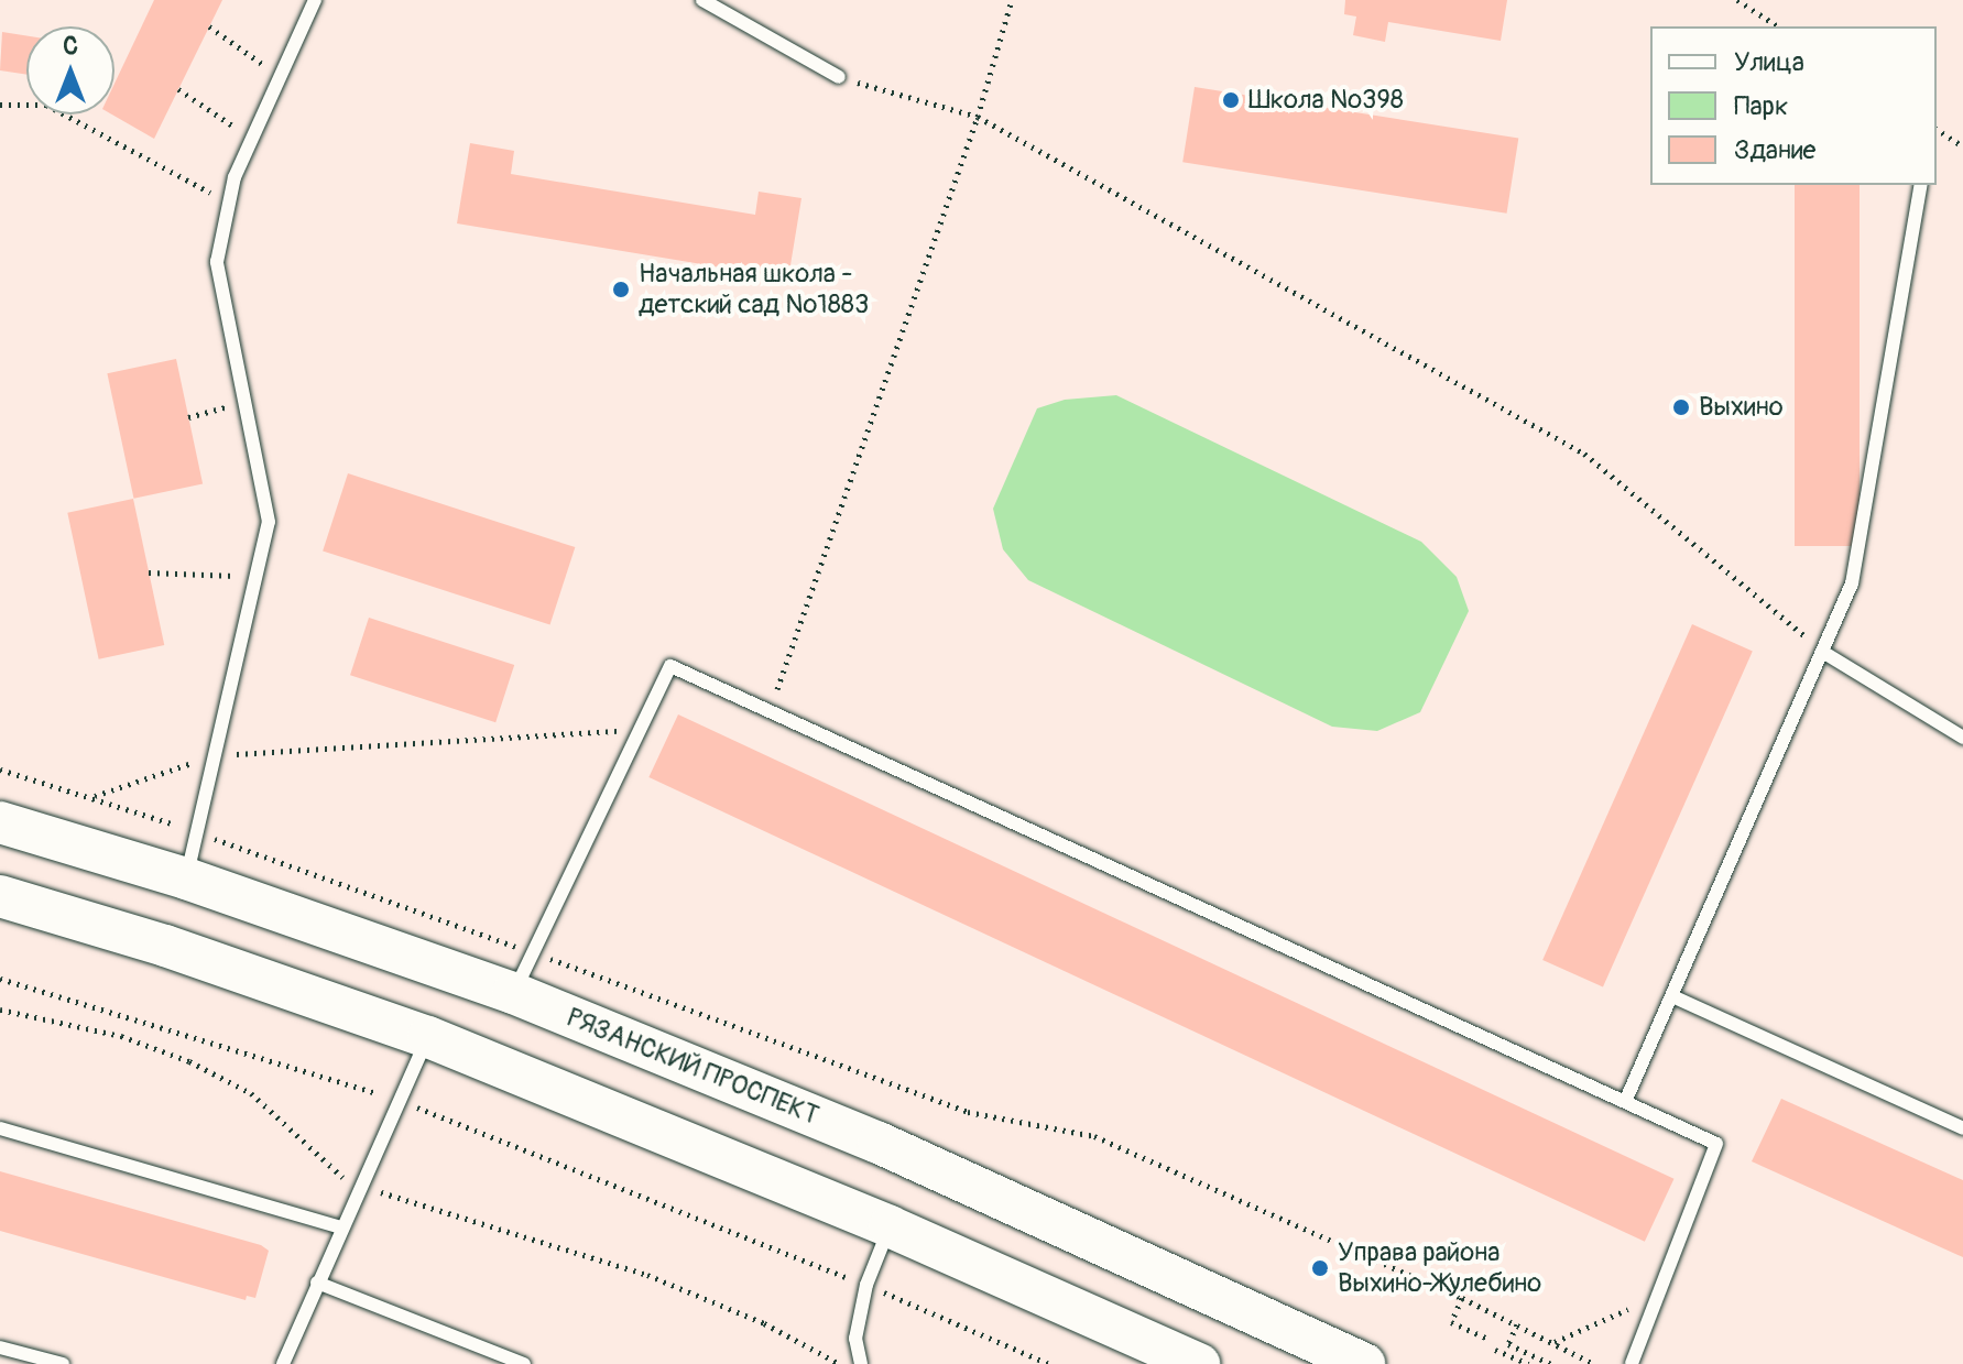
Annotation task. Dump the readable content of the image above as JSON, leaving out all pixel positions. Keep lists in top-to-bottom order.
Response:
{
  "streets": {
    "main road": ["РЯЗАНСКИЙ ПРОСПЕКТ"]
  },
  "places": [
    "Школа №398",
    "Начальная школа - детский сад №1883",
    "Выхино",
    "Управа района Выхино-Жулебино"
  ],
  "legend": ["Улица", "Парк", "Здание"],
  "north": "top"
}
